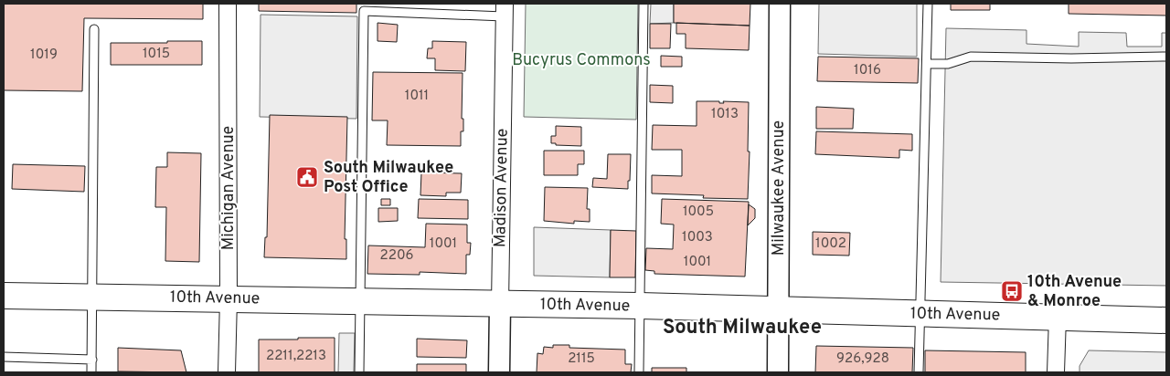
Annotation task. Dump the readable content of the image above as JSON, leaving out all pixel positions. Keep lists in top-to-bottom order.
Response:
{
  "streets": {
    "main road": ["10th Avenue"],
    "street": ["Michigan Avenue", "Madison Avenue", "Milwaukee Avenue"]
  },
  "crossings": [
    ["Michigan Avenue", "10th Avenue"],
    ["Madison Avenue", "10th Avenue"],
    ["Milwaukee Avenue", "10th Avenue"]
  ],
  "districts": ["South Milwaukee"],
  "parks": ["Bucyrus Commons"],
  "places": {
    "public building": ["South Milwaukee Post Office"],
    "bus stop": ["10th Avenue & Monroe"]
  },
  "house_numbers": [
    "1015",
    "1019",
    "1016",
    "1011",
    "1013",
    "1005",
    "1003",
    "1001",
    "1002",
    "2206",
    "1001",
    "2211,2213",
    "2115",
    "926,928"
  ]
}
